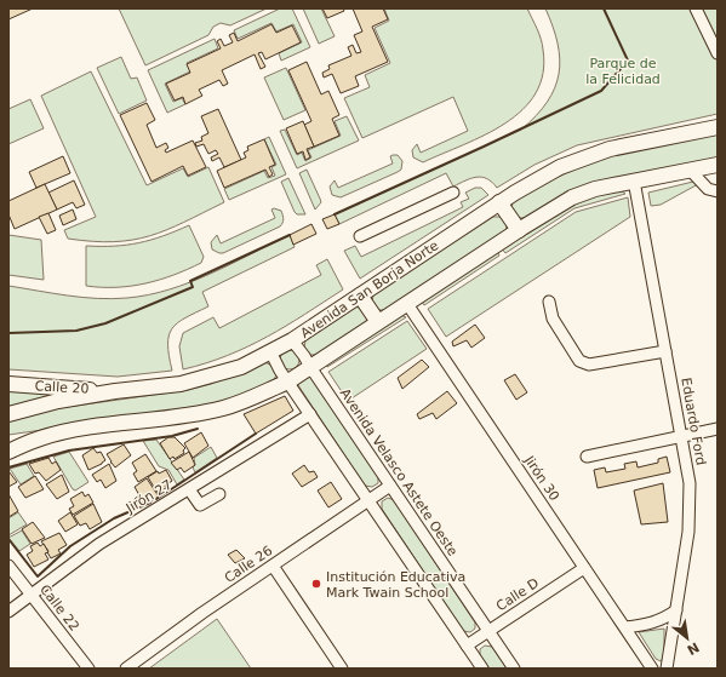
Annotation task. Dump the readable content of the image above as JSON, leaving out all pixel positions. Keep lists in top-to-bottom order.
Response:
{
  "streets": {
    "main road": ["Avenida San Borja Norte", "Calle 20"],
    "street": [
      "Eduardo Ford",
      "Avenida Velasco Astete Oeste",
      "Jirón 30",
      "Jirón 27",
      "Calle 26",
      "Calle D",
      "Calle 22"
    ]
  },
  "crossings": [
    ["Avenida San Borja Norte", "Calle 20"],
    ["Avenida San Borja Norte", "Avenida Velasco Astete Oeste"],
    ["Avenida Velasco Astete Oeste", "Calle 26"],
    ["Avenida Velasco Astete Oeste", "Calle D"],
    ["Jirón 30", "Calle D"],
    ["Jirón 27", "Calle 22"]
  ],
  "parks": ["Parque de la Felicidad"],
  "places": ["Institución Educativa Mark Twain School"],
  "north": "bottom right"
}
